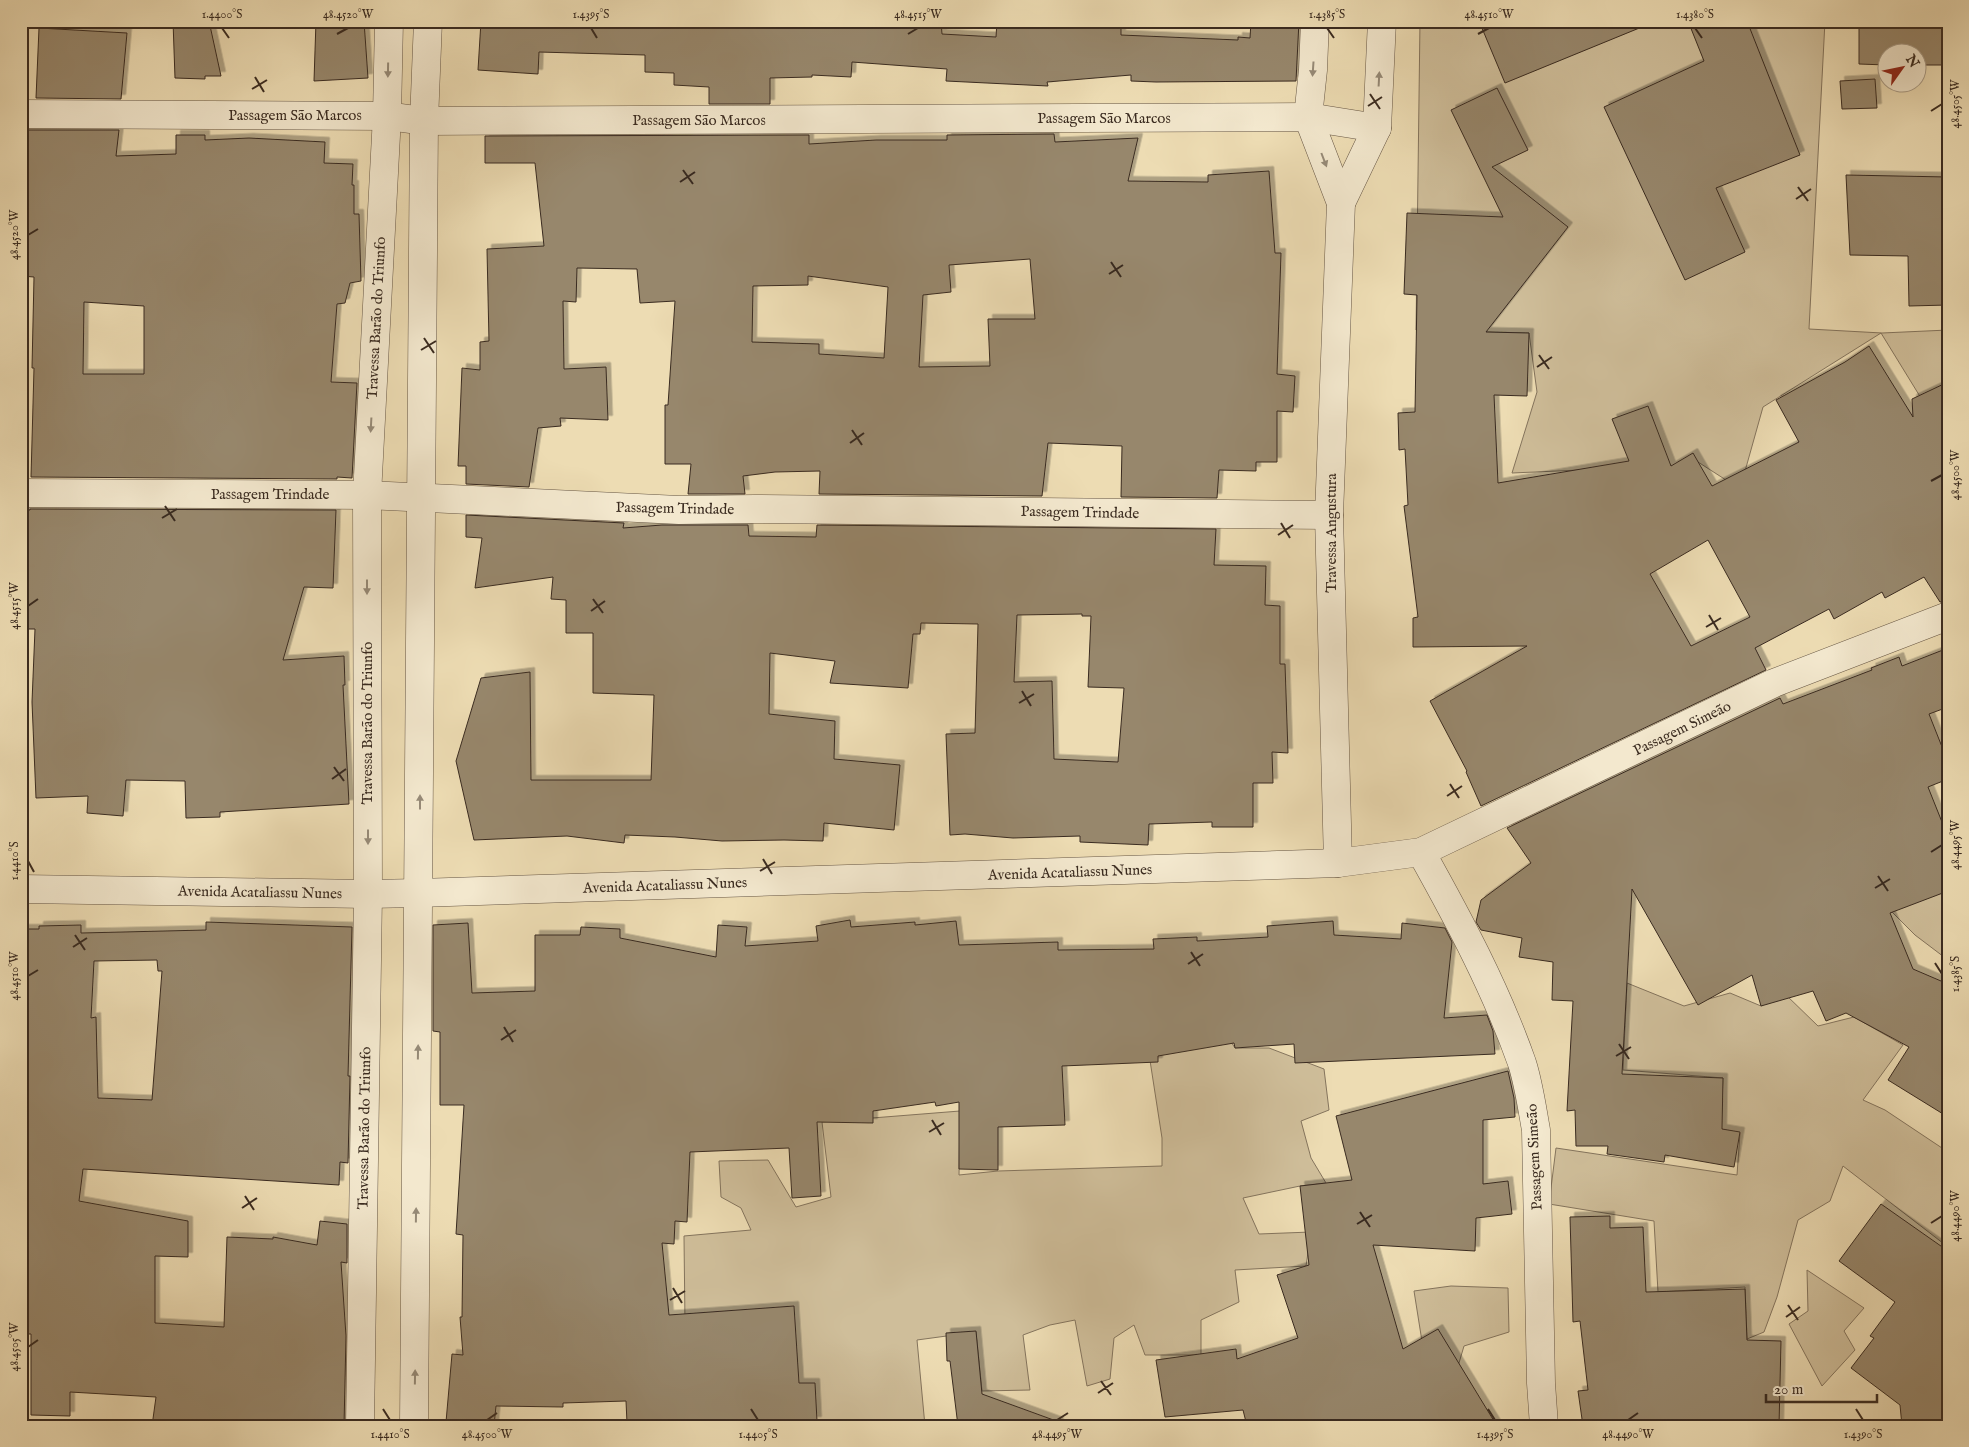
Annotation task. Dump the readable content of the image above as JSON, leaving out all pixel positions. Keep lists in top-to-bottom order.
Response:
{
  "streets": {
    "street": [
      "Passagem São Marcos",
      "Travessa Barão do Triunfo",
      "Passagem Trindade",
      "Travessa Angustura",
      "Passagem Simeão",
      "Avenida Acataliassu Nunes"
    ]
  },
  "crossings": [
    ["Passagem São Marcos", "Travessa Barão do Triunfo"],
    ["Passagem São Marcos", "Travessa Angustura"],
    ["Travessa Barão do Triunfo", "Passagem Trindade"],
    ["Travessa Barão do Triunfo", "Avenida Acataliassu Nunes"],
    ["Passagem Trindade", "Travessa Angustura"],
    ["Travessa Angustura", "Passagem Simeão"],
    ["Travessa Angustura", "Avenida Acataliassu Nunes"],
    ["Passagem Simeão", "Avenida Acataliassu Nunes"]
  ],
  "scale_bar": "20 m",
  "north": "top right",
  "coordinates": [
    "1.4400°S",
    "48.4520°W",
    "1.4395°S",
    "48.4515°W",
    "1.4385°S",
    "48.4510°W",
    "1.4380°S",
    "48.4505°W",
    "48.4500°W",
    "48.4495°W",
    "1.4410°S",
    "48.4490°W",
    "1.4405°S",
    "1.4390°S"
  ]
}
